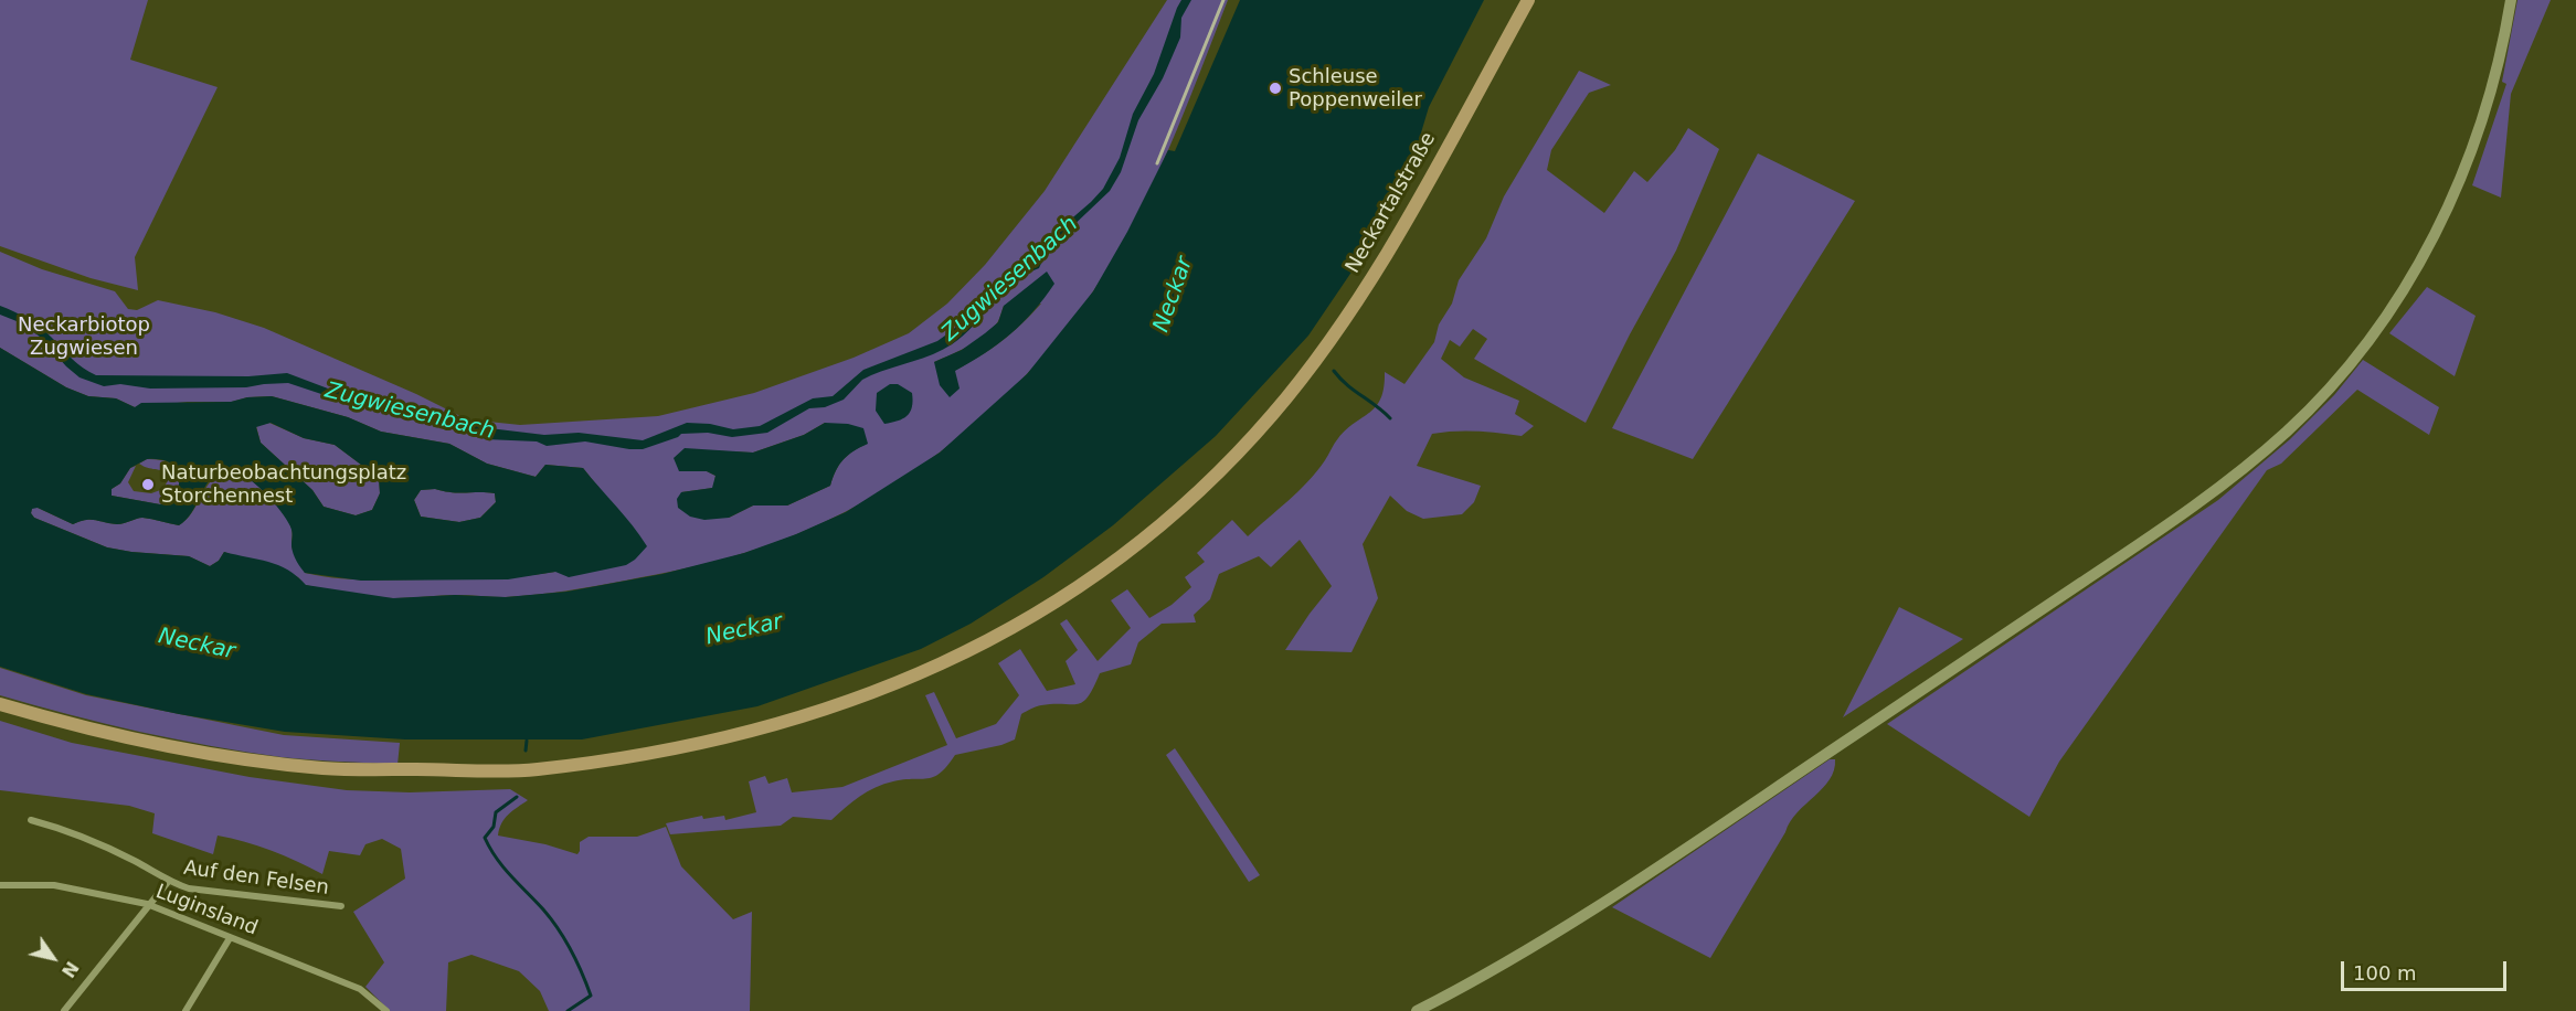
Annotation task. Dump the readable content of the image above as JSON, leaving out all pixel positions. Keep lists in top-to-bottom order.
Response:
{
  "streets": {
    "main road": ["Neckartalstraße"],
    "street": ["Auf den Felsen", "Luginsland"]
  },
  "crossings": [
    ["Auf den Felsen", "Luginsland"]
  ],
  "water": ["Zugwiesenbach", "Neckar"],
  "parks": ["Neckarbiotop Zugwiesen"],
  "places": ["Schleuse Poppenweiler", "Naturbeobachtungsplatz Storchennest"],
  "scale_bar": "100 m",
  "north": "bottom right"
}
